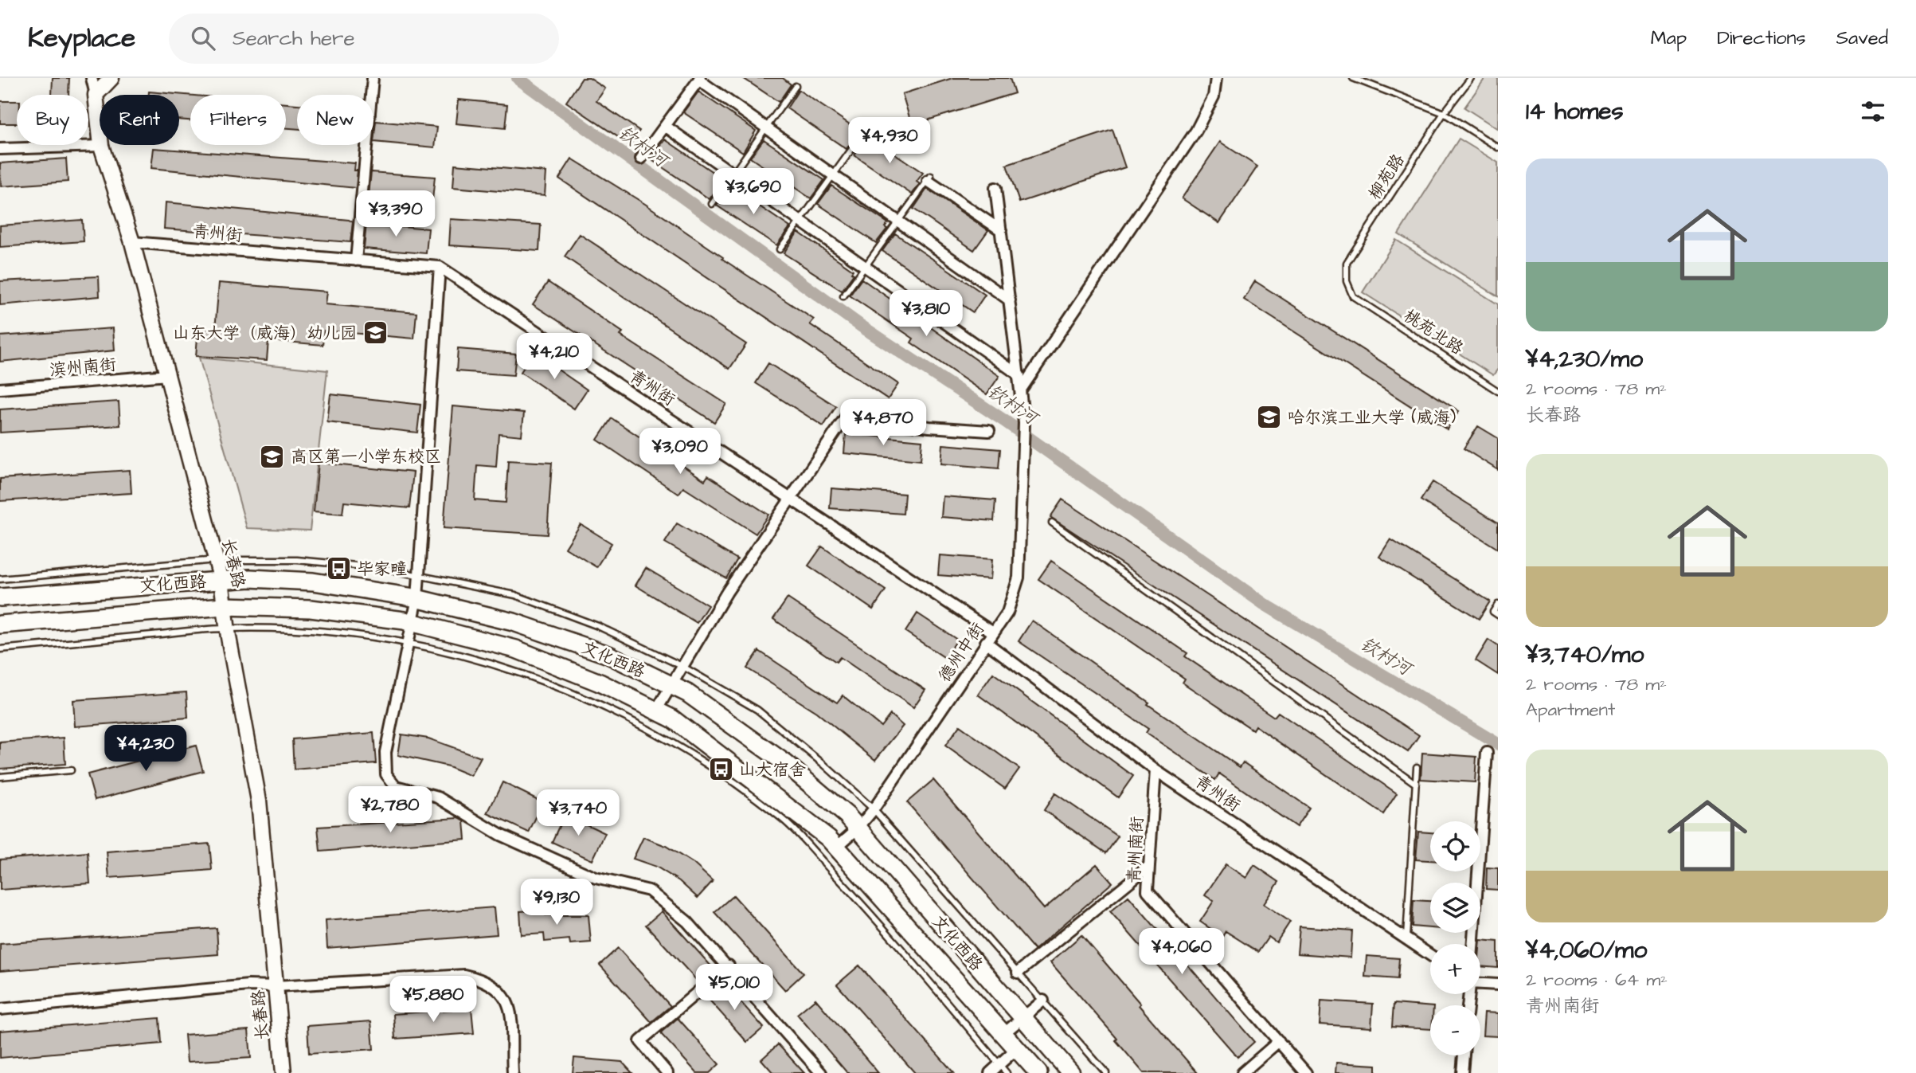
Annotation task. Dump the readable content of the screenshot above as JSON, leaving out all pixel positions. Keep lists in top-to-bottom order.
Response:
{
  "streets": {
    "main road": ["文化西路"],
    "street": [
      "青州街",
      "滨州南街",
      "长春路",
      "德州中街",
      "青州南街"
    ],
    "lane": ["柳苑路", "桃苑北路"]
  },
  "crossings": [
    ["柳苑路", "桃苑北路"],
    ["青州街", "长春路"],
    ["青州街", "德州中街"],
    ["青州街", "青州南街"],
    ["滨州南街", "长春路"],
    ["长春路", "文化西路"],
    ["文化西路", "德州中街"]
  ],
  "water": ["钦村河"],
  "places": {
    "school or university": ["山东大学（威海）幼儿园", "哈尔滨工业大学 (威海)", "高区第一小学东校区"],
    "bus stop": ["毕家疃", "山大宿舍"]
  },
  "page": {
    "header": "Keyplace",
    "search": "Search here",
    "nav": ["Map", "Directions", "Saved"],
    "heading": "14 homes",
    "chip": [
      "Buy",
      "Rent",
      "Filters",
      "New"
    ],
    "price": [
      "¥4,930",
      "¥3,690",
      "¥3,390",
      "¥3,810",
      "¥4,210",
      "¥4,870",
      "¥3,090",
      "¥4,230",
      "¥2,780",
      "¥3,740",
      "¥9,130",
      "¥4,060",
      "¥5,010",
      "¥5,880"
    ],
    "list": [
      {
        "name": "¥4,230/mo",
        "note": "2 rooms · 78 m² · 长春路"
      },
      {
        "name": "¥3,740/mo",
        "note": "2 rooms · 78 m² · Apartment"
      },
      {
        "name": "¥4,060/mo",
        "note": "2 rooms · 64 m² · 青州南街"
      }
    ],
    "map_buttons": ["+", "−"]
  }
}
